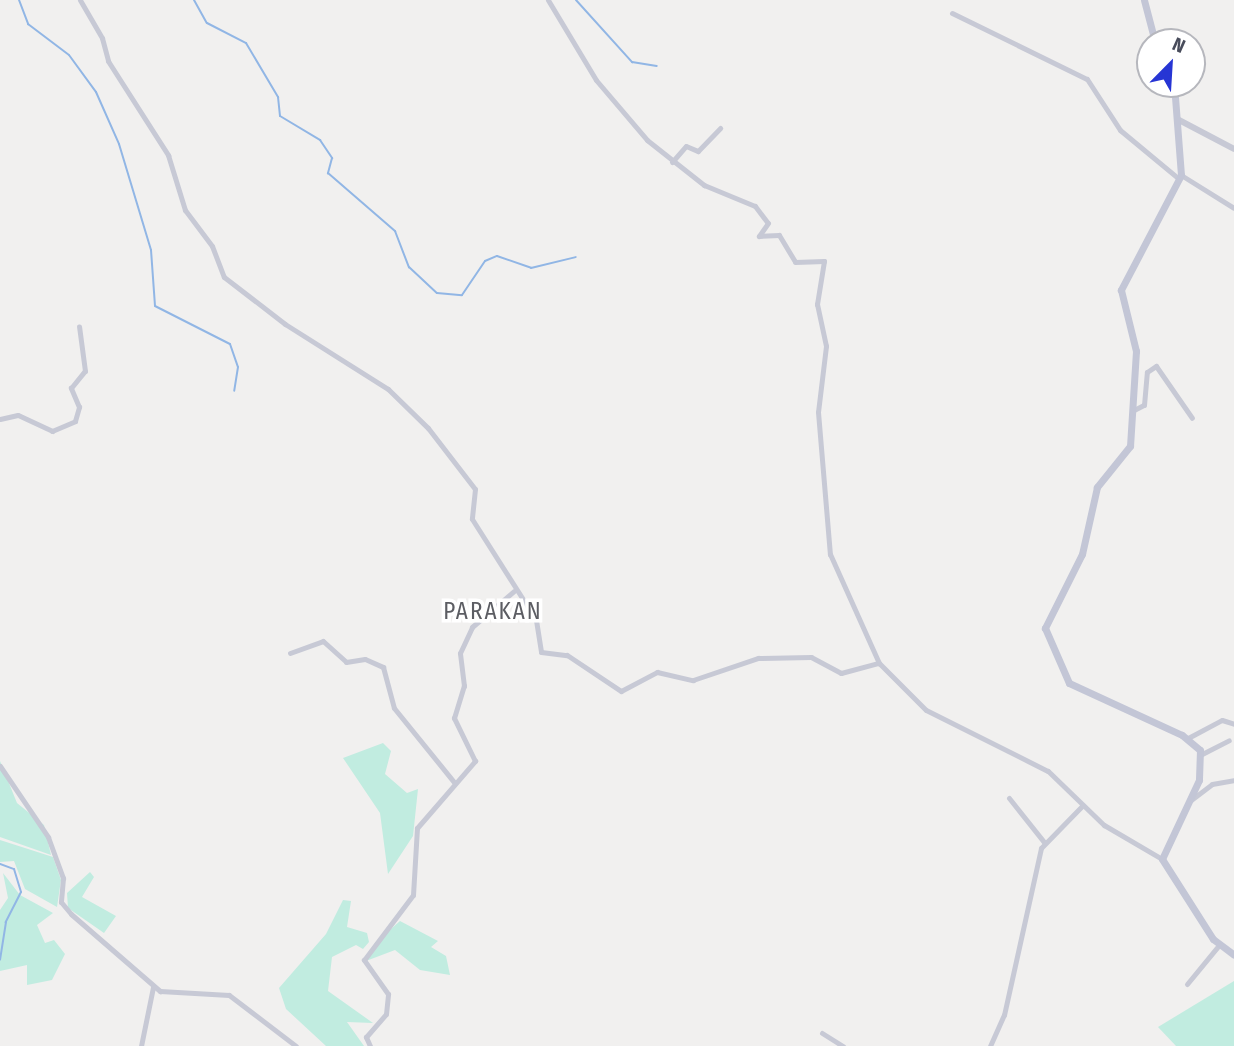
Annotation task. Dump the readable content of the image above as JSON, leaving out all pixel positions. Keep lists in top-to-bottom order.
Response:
{
  "districts": ["PARAKAN"],
  "north": "top right"
}
